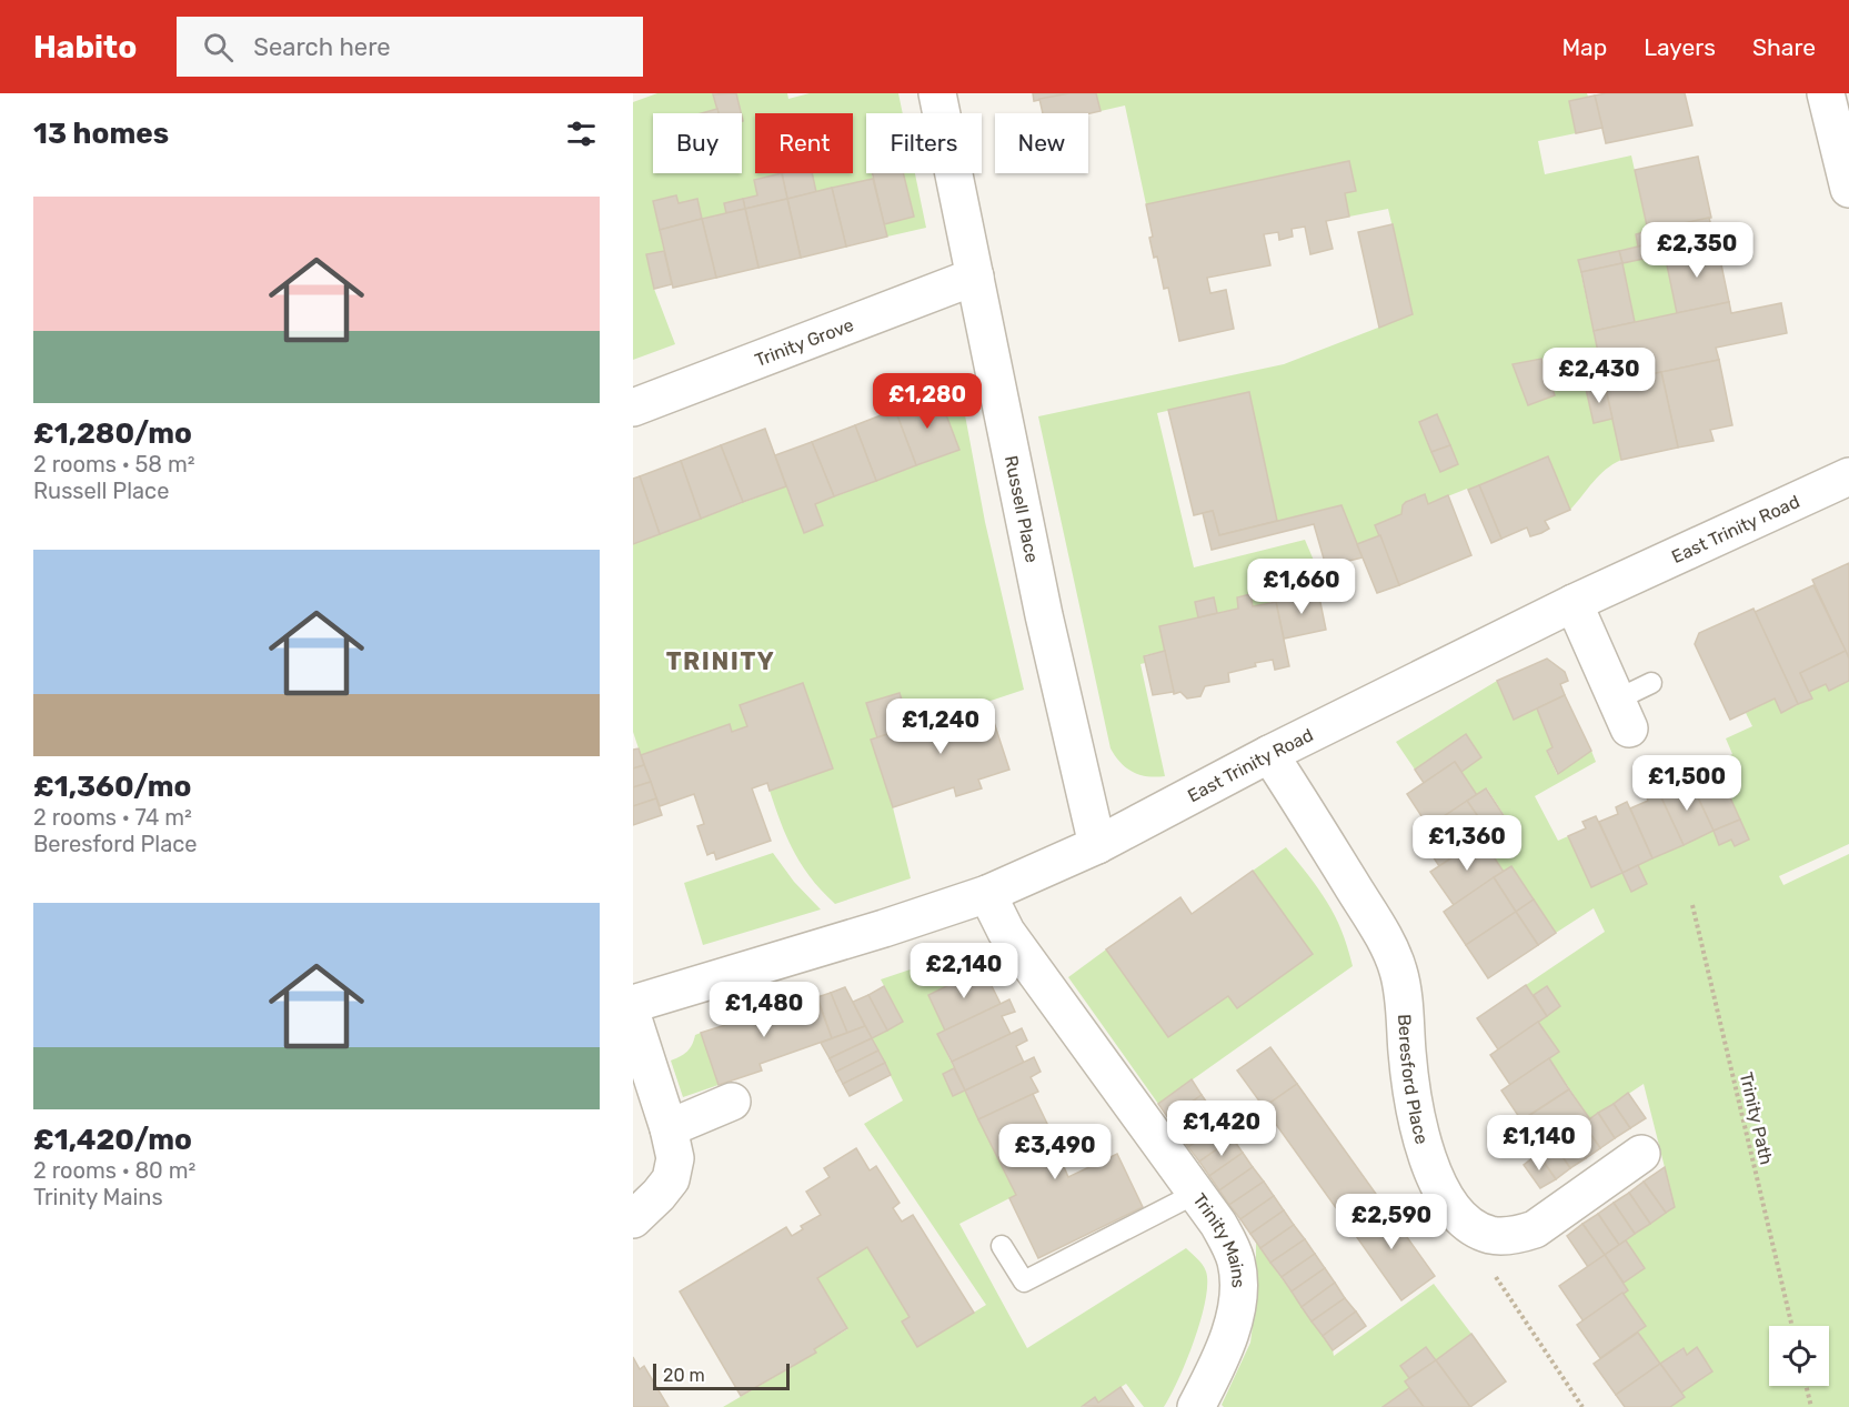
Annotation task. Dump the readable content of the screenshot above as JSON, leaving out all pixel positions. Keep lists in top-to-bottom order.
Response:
{
  "streets": {
    "street": [
      "Trinity Grove",
      "Russell Place",
      "East Trinity Road",
      "Beresford Place",
      "Trinity Mains"
    ],
    "path": ["Trinity Path"]
  },
  "crossings": [
    ["Trinity Grove", "Russell Place"],
    ["Russell Place", "East Trinity Road"],
    ["East Trinity Road", "Beresford Place"],
    ["East Trinity Road", "Trinity Mains"]
  ],
  "districts": ["TRINITY"],
  "scale_bar": "20 m",
  "page": {
    "header": "Habito",
    "search": "Search here",
    "nav": ["Map", "Layers", "Share"],
    "heading": "13 homes",
    "chip": [
      "Buy",
      "Rent",
      "Filters",
      "New"
    ],
    "list": [
      {
        "name": "£1,280/mo",
        "note": "2 rooms · 58 m² · Russell Place"
      },
      {
        "name": "£1,360/mo",
        "note": "2 rooms · 74 m² · Beresford Place"
      },
      {
        "name": "£1,420/mo",
        "note": "2 rooms · 80 m² · Trinity Mains"
      }
    ],
    "price": [
      "£2,350",
      "£2,430",
      "£1,280",
      "£1,660",
      "£1,240",
      "£1,500",
      "£1,360",
      "£2,140",
      "£1,480",
      "£1,420",
      "£1,140",
      "£3,490",
      "£2,590"
    ],
    "scale": "20 m"
  }
}
